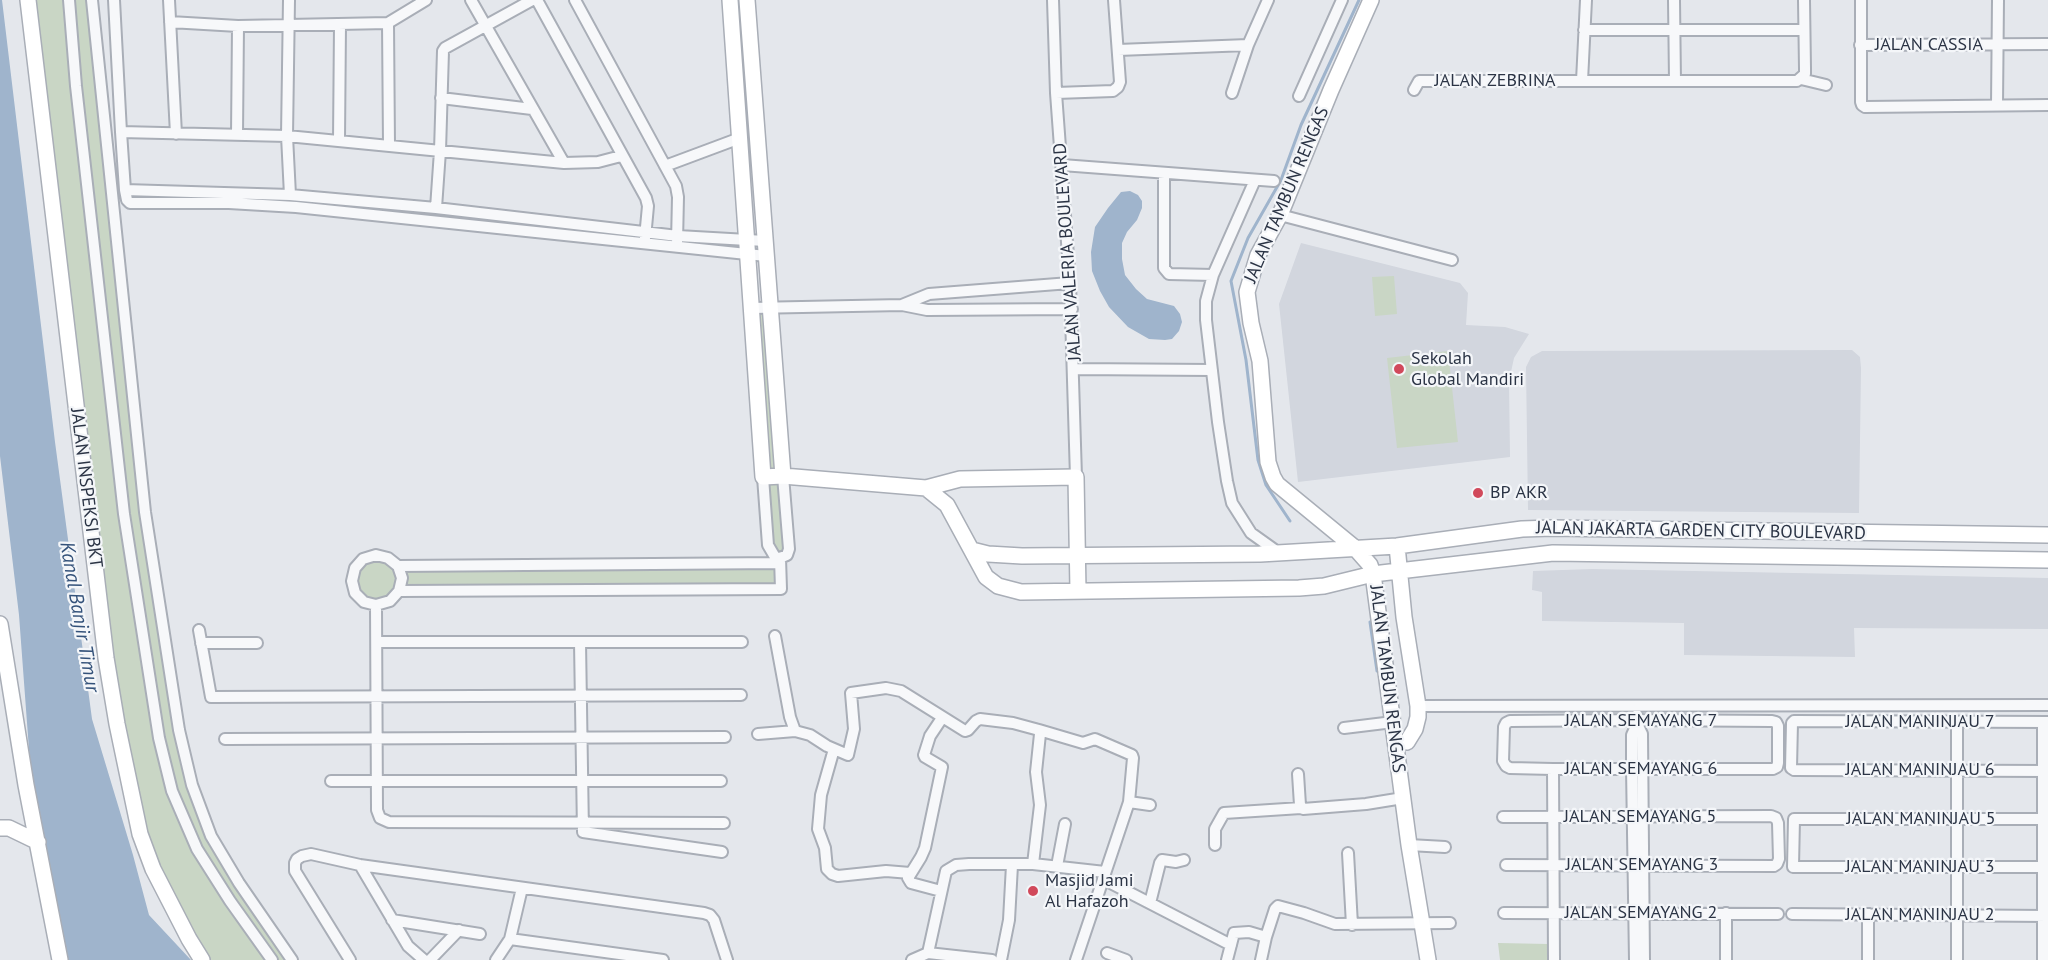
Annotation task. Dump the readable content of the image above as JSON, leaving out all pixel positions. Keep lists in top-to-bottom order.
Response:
{
  "streets": {
    "street": [
      "JALAN CASSIA",
      "JALAN ZEBRINA",
      "JALAN TAMBUN RENGAS",
      "JALAN VALERIA BOULEVARD",
      "JALAN INSPEKSI BKT",
      "JALAN JAKARTA GARDEN CITY BOULEVARD",
      "JALAN SEMAYANG 7",
      "JALAN MANINJAU 7",
      "JALAN SEMAYANG 6",
      "JALAN MANINJAU 6",
      "JALAN SEMAYANG 5",
      "JALAN MANINJAU 5",
      "JALAN SEMAYANG 3",
      "JALAN MANINJAU 3",
      "JALAN SEMAYANG 2",
      "JALAN MANINJAU 2"
    ]
  },
  "crossings": [
    ["JALAN TAMBUN RENGAS", "JALAN JAKARTA GARDEN CITY BOULEVARD"],
    ["JALAN SEMAYANG 7", "JALAN SEMAYANG 6"],
    ["JALAN MANINJAU 7", "JALAN MANINJAU 6"],
    ["JALAN SEMAYANG 5", "JALAN SEMAYANG 3"],
    ["JALAN MANINJAU 5", "JALAN MANINJAU 3"]
  ],
  "water": ["Kanal Banjir Timur"],
  "places": ["Sekolah Global Mandiri", "BP AKR", "Masjid Jami Al Hafazoh"]
}
